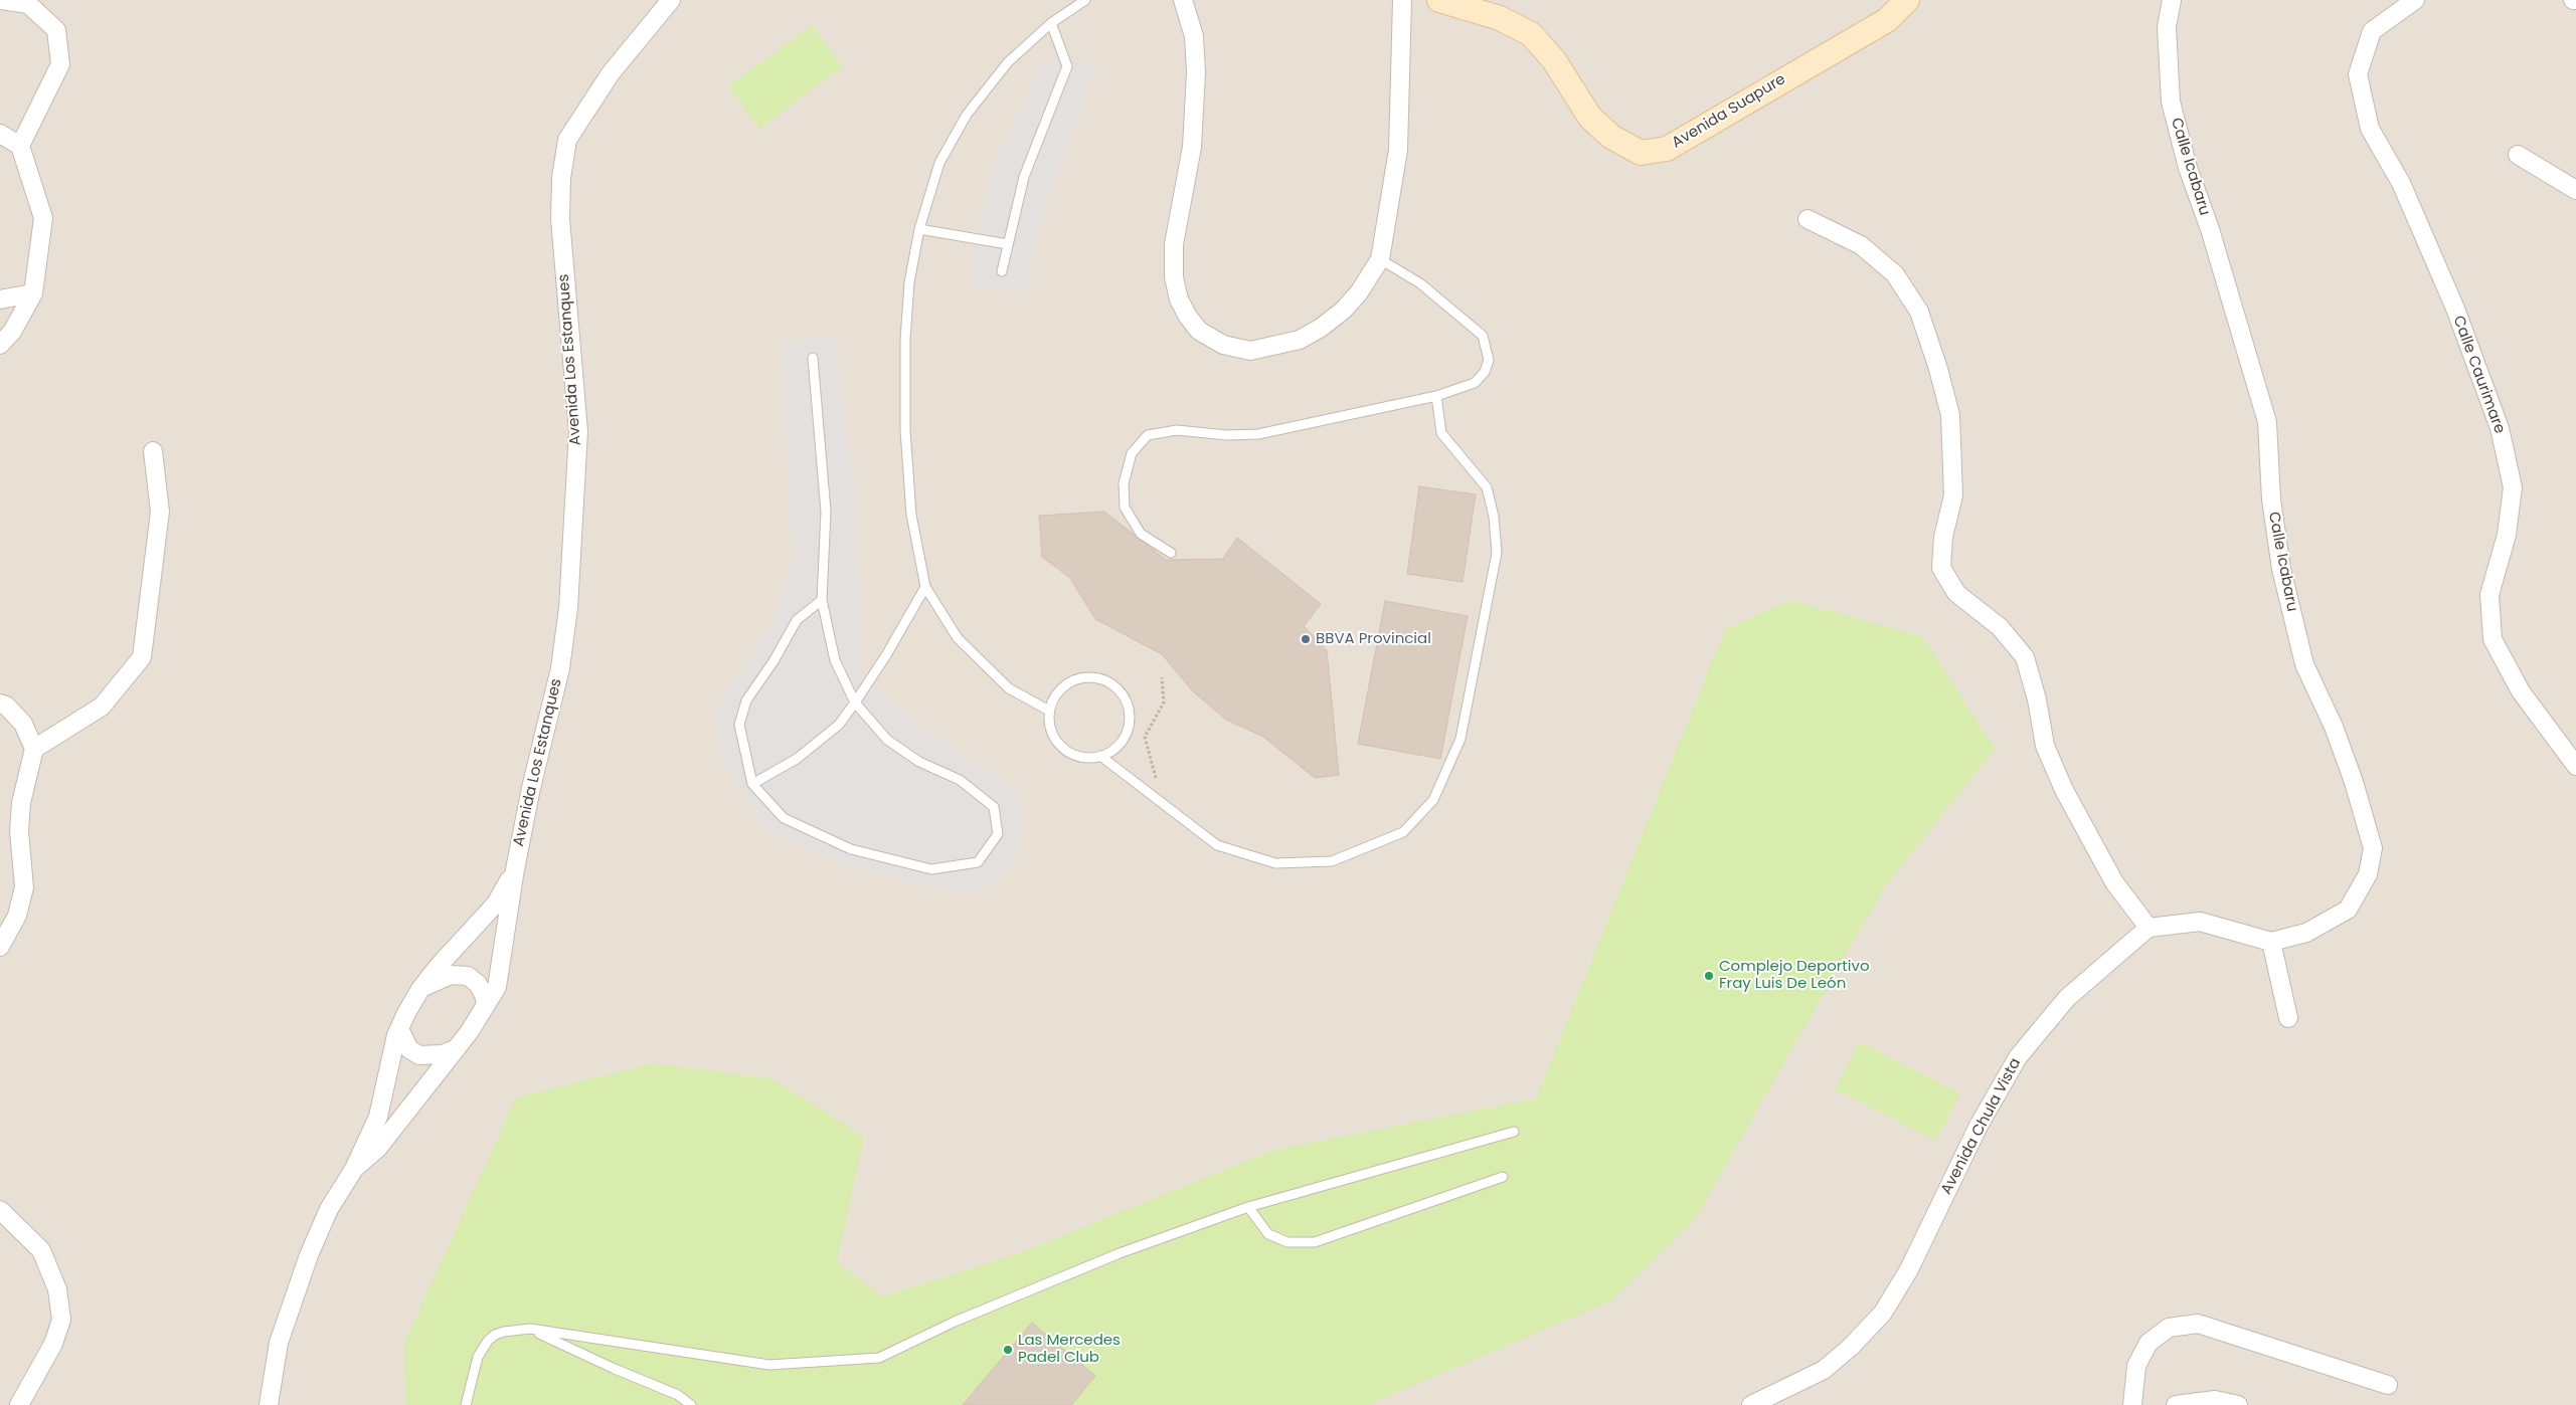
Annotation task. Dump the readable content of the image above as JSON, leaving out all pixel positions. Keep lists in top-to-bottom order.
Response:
{
  "streets": {
    "street": [
      "Avenida Suapure",
      "Calle Icabaru",
      "Avenida Los Estanques",
      "Calle Caurimare",
      "Avenida Chula Vista"
    ]
  },
  "places": ["BBVA Provincial", "Complejo Deportivo Fray Luis De León", "Las Mercedes Padel Club"]
}
